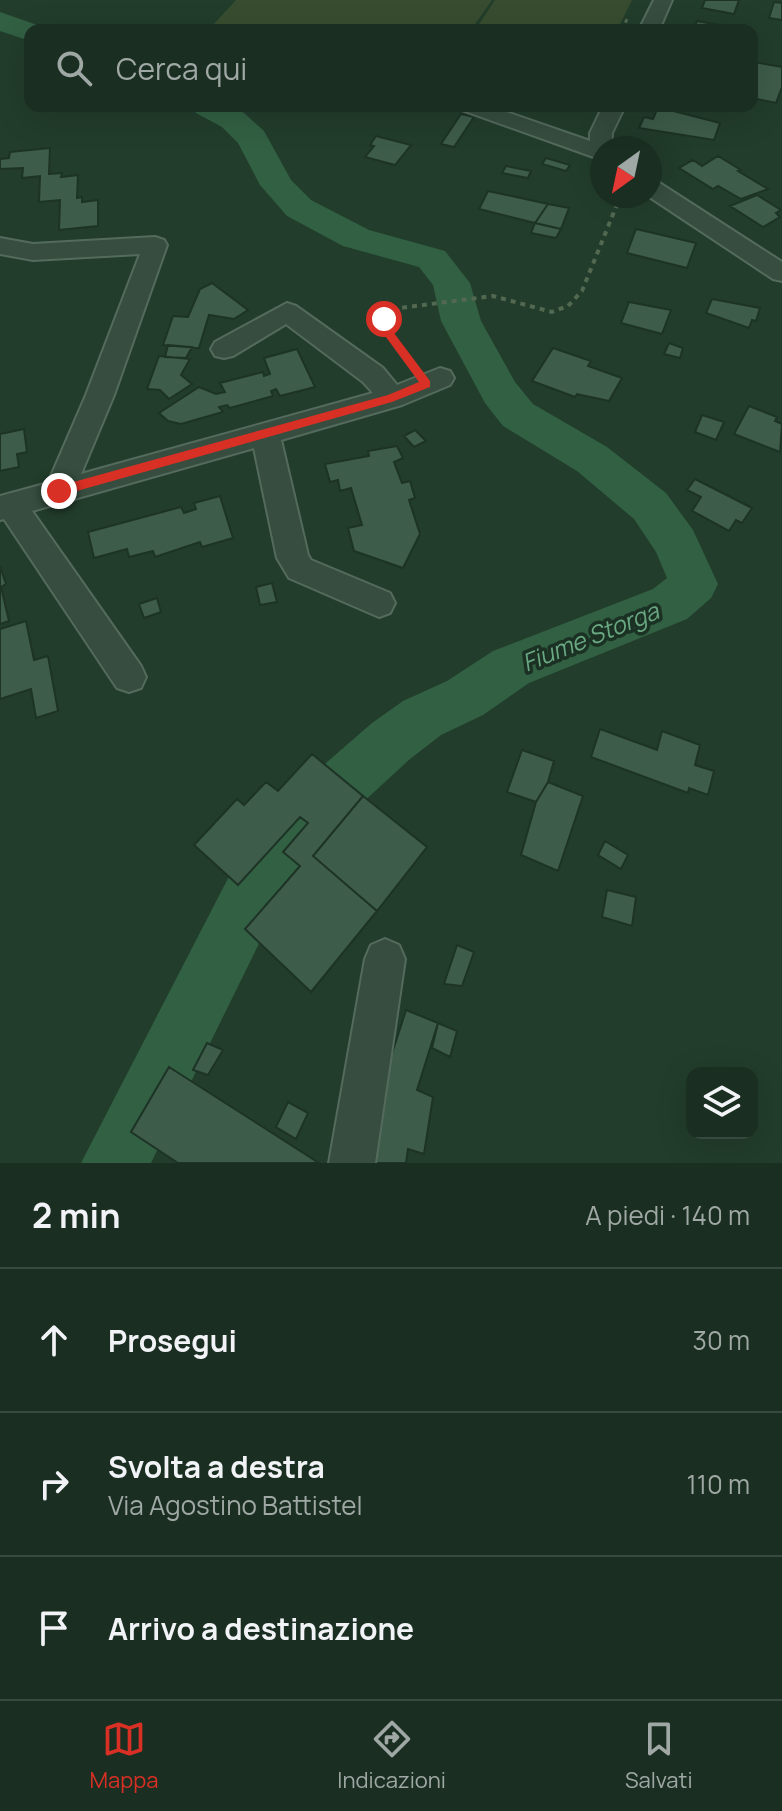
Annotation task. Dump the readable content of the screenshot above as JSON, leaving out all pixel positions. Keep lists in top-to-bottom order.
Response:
{
  "water": ["Fiume Storga"],
  "north": "bottom left",
  "page": {
    "search": "Cerca qui",
    "heading": ["2 min", "A piedi · 140 m"],
    "list": [
      ["Prosegui", "30 m"],
      ["Svolta a destra", "Via Agostino Battistel", "110 m"],
      "Arrivo a destinazione"
    ],
    "nav": ["Mappa", "Indicazioni", "Salvati"]
  }
}
